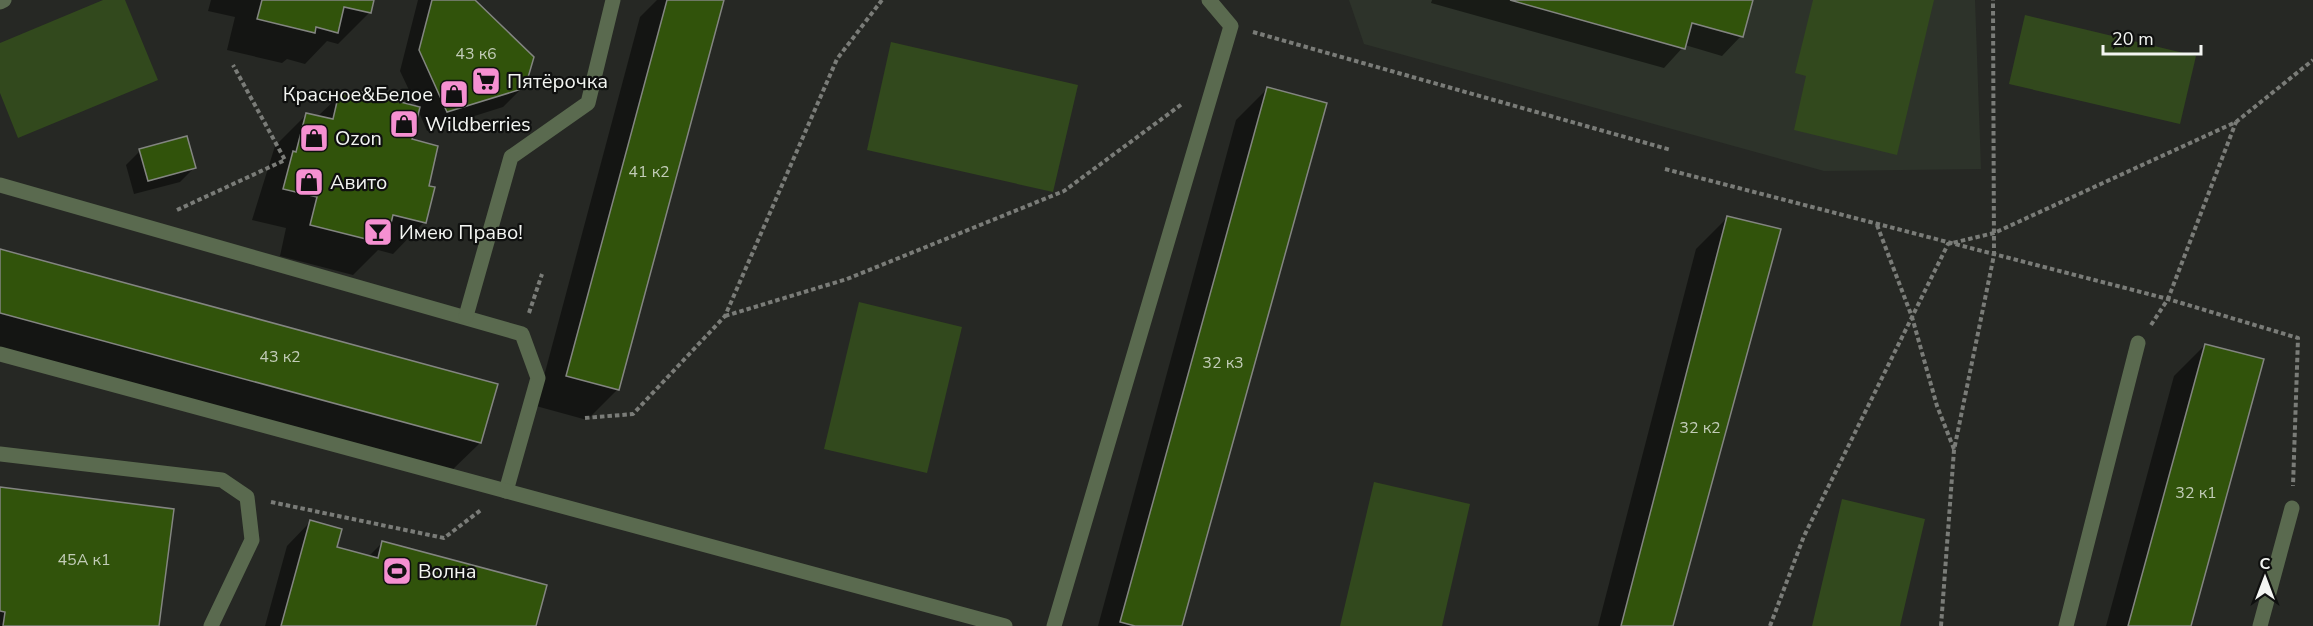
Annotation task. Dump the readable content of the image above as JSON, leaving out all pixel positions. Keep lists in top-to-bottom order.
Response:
{
  "places": {
    "supermarket": ["Пятёрочка"],
    "shop": [
      "Красное&Белое",
      "Wildberries",
      "Ozon",
      "Авито"
    ],
    "bar": ["Имею Право!"],
    "sports": ["Волна"]
  },
  "house_numbers": [
    "43 к6",
    "41 к2",
    "43 к2",
    "32 к3",
    "32 к2",
    "32 к1",
    "45А к1"
  ],
  "scale_bar": "20 m",
  "north": "top"
}
